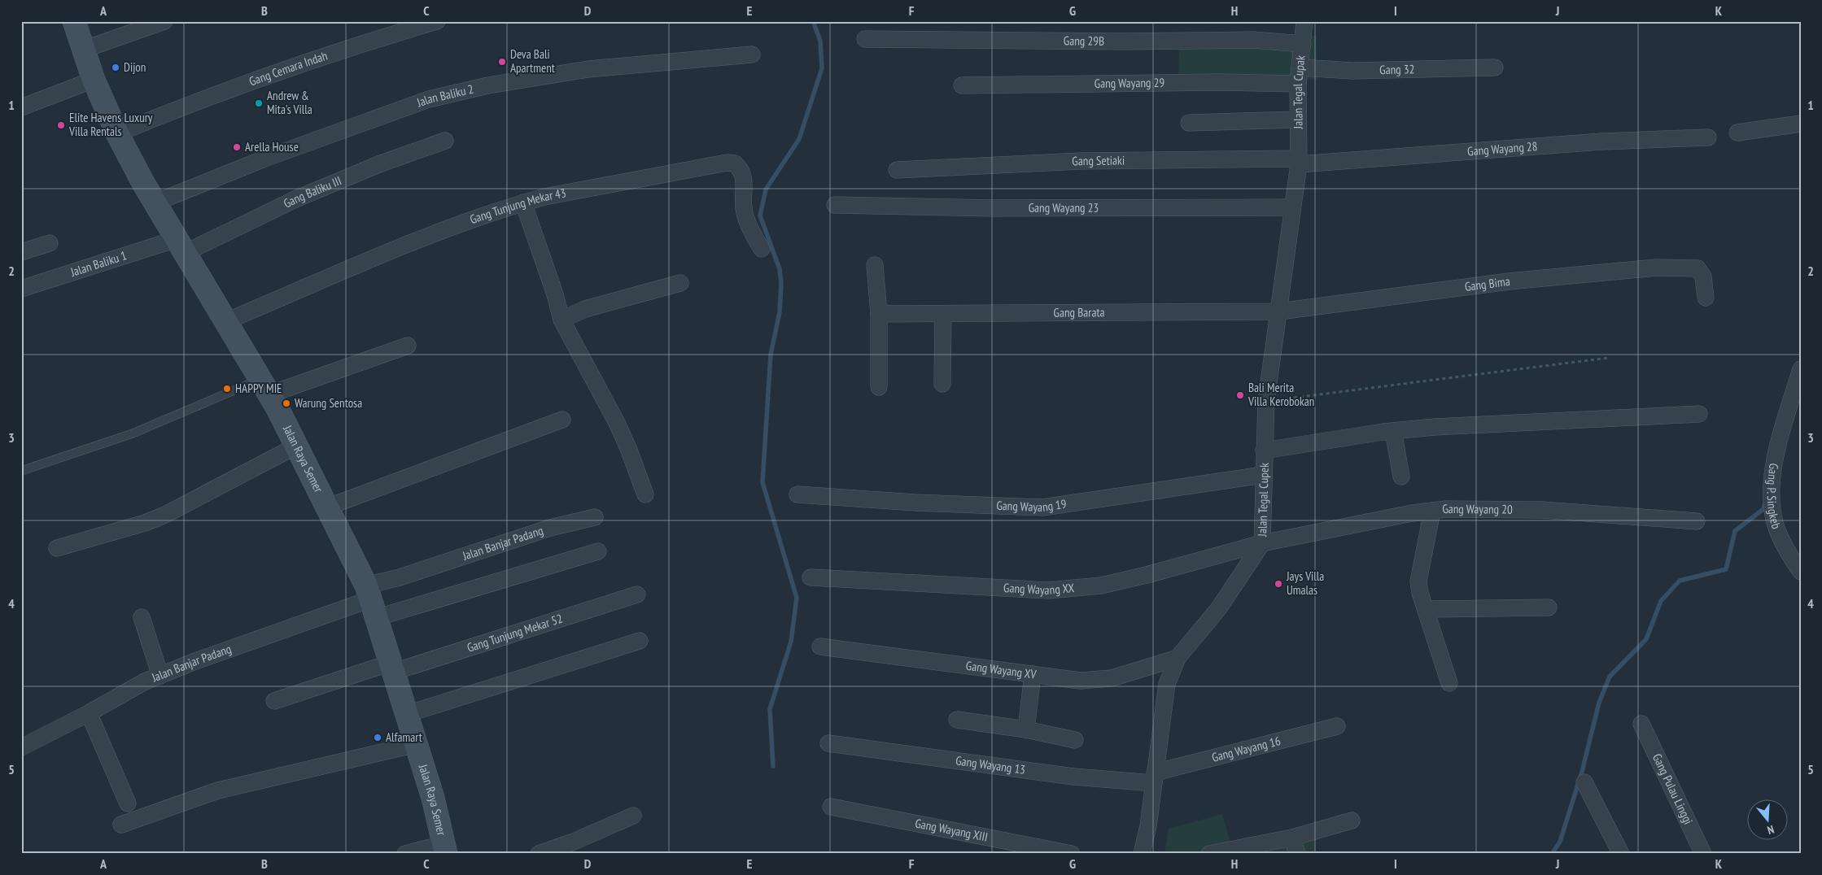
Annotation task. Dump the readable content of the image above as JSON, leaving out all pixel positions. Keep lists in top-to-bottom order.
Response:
{
  "streets": {
    "street": [
      "Gang 29B",
      "Gang Cemara Indah",
      "Gang 32",
      "Gang Wayang 29",
      "Jalan Tegal Cupak",
      "Jalan Baliku 2",
      "Gang Wayang 28",
      "Gang Setiaki",
      "Gang Baliku III",
      "Gang Tunjung Mekar 43",
      "Gang Wayang 23",
      "Jalan Baliku 1",
      "Gang Bima",
      "Gang Barata",
      "Jalan Raya Semer",
      "Gang P. Singkeb",
      "Jalan Tegal Cupek",
      "Gang Wayang 19",
      "Gang Wayang 20",
      "Jalan Banjar Padang",
      "Gang Wayang XX",
      "Gang Tunjung Mekar 52",
      "Gang Wayang XV",
      "Gang Wayang 16",
      "Gang Wayang 13",
      "Gang Pulau Linggi",
      "Gang Wayang XIII"
    ]
  },
  "crossings": [
    ["Gang 29B", "Jalan Tegal Cupak"],
    ["Gang Cemara Indah", "Jalan Raya Semer"],
    ["Gang 32", "Gang Wayang 29"],
    ["Gang 32", "Jalan Tegal Cupak"],
    ["Gang Wayang 29", "Jalan Tegal Cupak"],
    ["Jalan Tegal Cupak", "Gang Wayang 28"],
    ["Jalan Tegal Cupak", "Gang Setiaki"],
    ["Jalan Tegal Cupak", "Jalan Tegal Cupek"],
    ["Jalan Baliku 2", "Jalan Raya Semer"],
    ["Gang Wayang 28", "Gang Setiaki"],
    ["Gang Wayang 28", "Jalan Tegal Cupek"],
    ["Gang Setiaki", "Jalan Tegal Cupek"],
    ["Gang Baliku III", "Jalan Baliku 1"],
    ["Gang Baliku III", "Jalan Raya Semer"],
    ["Gang Tunjung Mekar 43", "Jalan Raya Semer"],
    ["Gang Wayang 23", "Jalan Tegal Cupek"],
    ["Jalan Baliku 1", "Jalan Raya Semer"],
    ["Gang Bima", "Gang Barata"],
    ["Gang Bima", "Jalan Tegal Cupek"],
    ["Gang Barata", "Jalan Tegal Cupek"],
    ["Jalan Raya Semer", "Jalan Banjar Padang"],
    ["Jalan Raya Semer", "Gang Tunjung Mekar 52"],
    ["Jalan Tegal Cupek", "Gang Wayang 19"],
    ["Jalan Tegal Cupek", "Gang Wayang 20"],
    ["Jalan Tegal Cupek", "Gang Wayang XX"],
    ["Jalan Tegal Cupek", "Gang Wayang XV"],
    ["Jalan Tegal Cupek", "Gang Wayang 16"],
    ["Jalan Tegal Cupek", "Gang Wayang 13"],
    ["Gang Wayang 20", "Gang Wayang XX"],
    ["Gang Wayang 16", "Gang Wayang 13"]
  ],
  "places": [
    "Deva Bali Apartment",
    "Dijon",
    "Andrew & Mita's Villa",
    "Elite Havens Luxury Villa Rentals",
    "Arella House",
    "HAPPY MIE",
    "Bali Merita Villa Kerobokan",
    "Warung Sentosa",
    "Jays Villa Umalas",
    "Alfamart"
  ],
  "north": "bottom",
  "grid": {
    "columns": [
      "A",
      "B",
      "C",
      "D",
      "E",
      "F",
      "G",
      "H",
      "I",
      "J",
      "K"
    ],
    "rows": [
      "1",
      "2",
      "3",
      "4",
      "5"
    ]
  }
}
